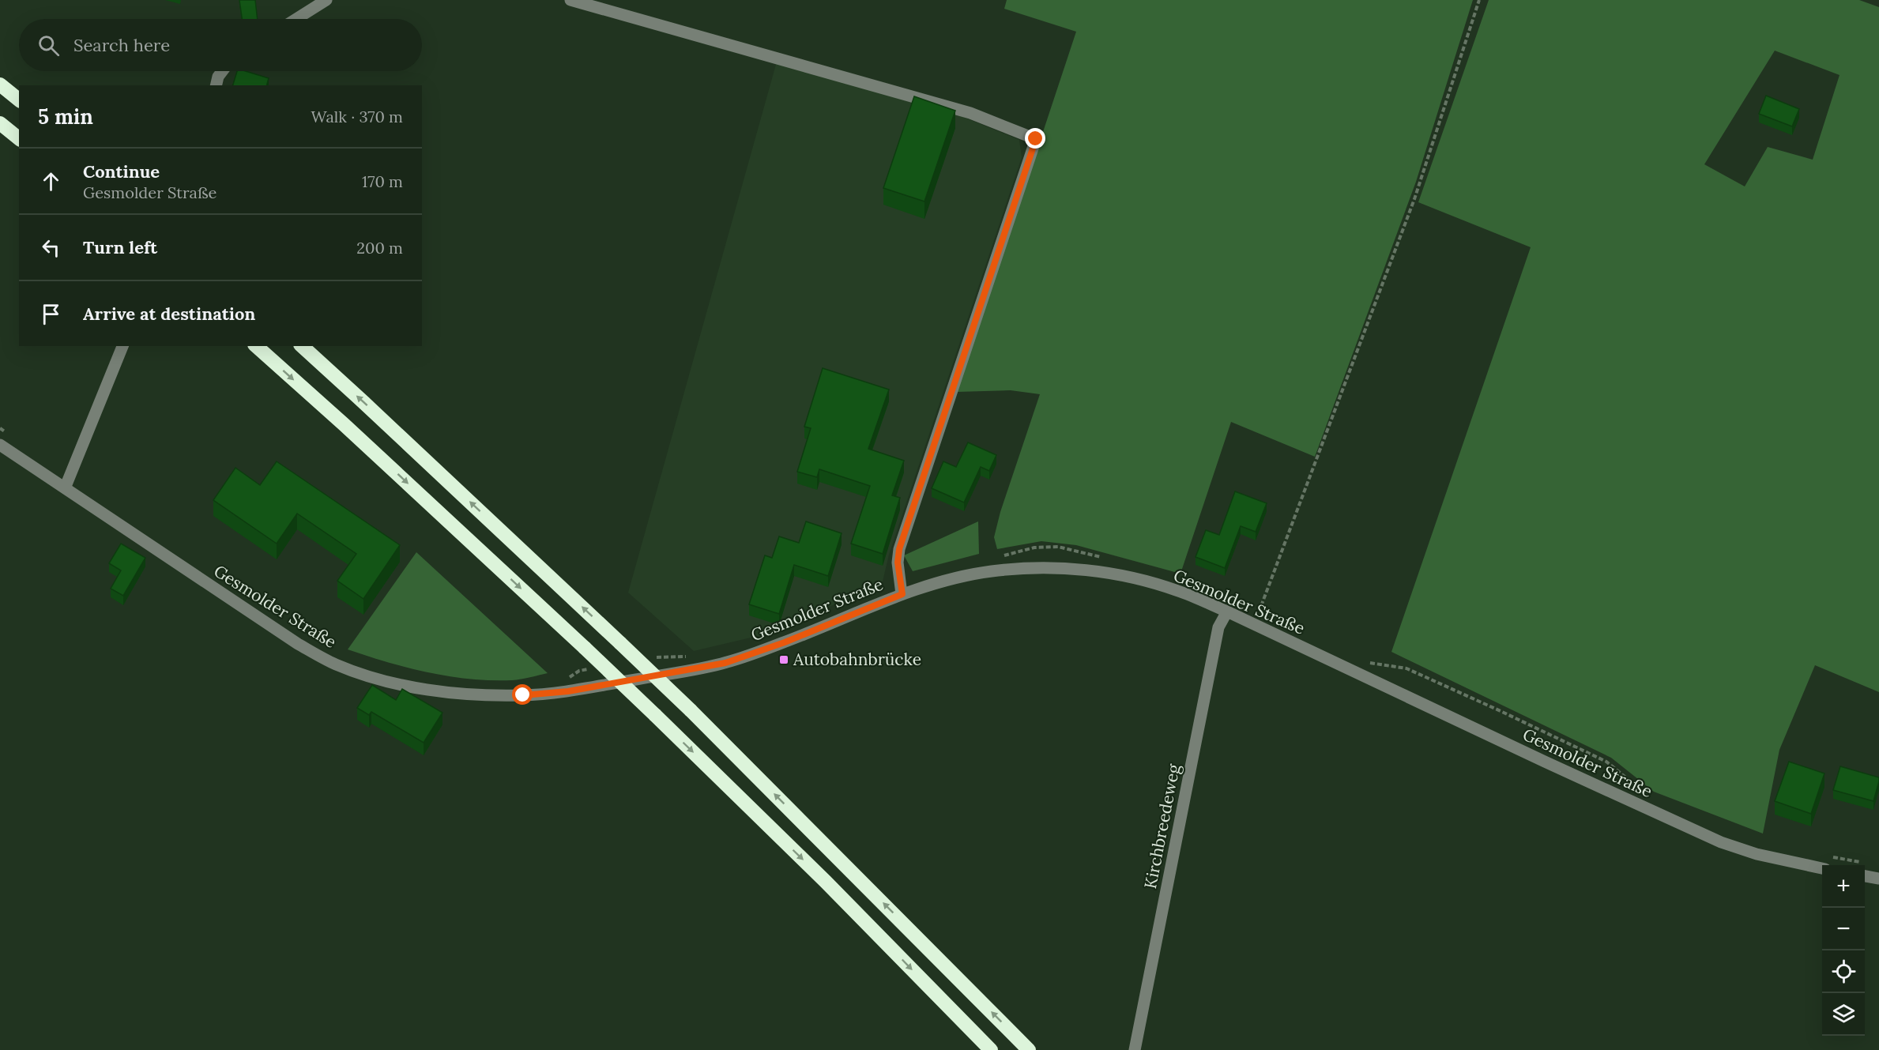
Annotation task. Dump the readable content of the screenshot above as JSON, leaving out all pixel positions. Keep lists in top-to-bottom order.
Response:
{
  "streets": {
    "street": ["Gesmolder Straße", "Kirchbreedeweg"]
  },
  "crossings": [
    ["Gesmolder Straße", "Kirchbreedeweg"]
  ],
  "places": {
    "transit": ["Autobahnbrücke"]
  },
  "page": {
    "search": "Search here",
    "heading": ["5 min", "Walk · 370 m"],
    "list": [
      ["Continue", "Gesmolder Straße", "170 m"],
      ["Turn left", "200 m"],
      "Arrive at destination"
    ],
    "map_buttons": ["+", "−"]
  }
}
